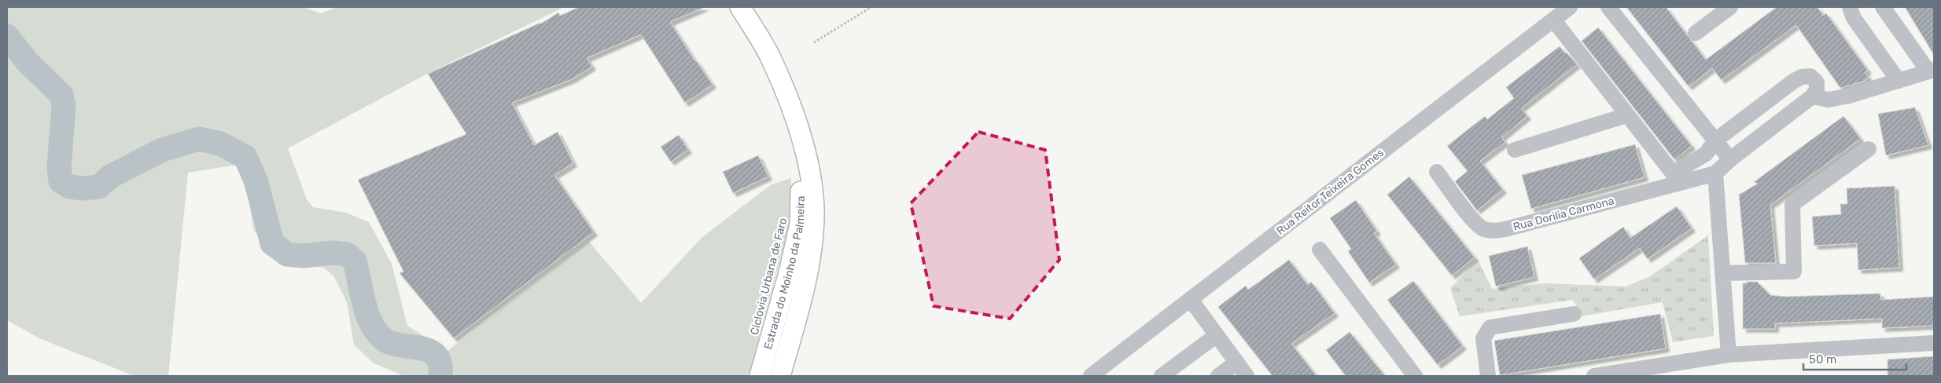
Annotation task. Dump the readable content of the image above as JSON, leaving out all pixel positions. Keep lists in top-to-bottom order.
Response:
{
  "streets": {
    "main road": ["Estrada do Moinho da Palmeira"],
    "street": ["Rua Reitor Teixeira Gomes", "Rua Dorilia Carmona"]
  },
  "scale_bar": "50 m"
}
